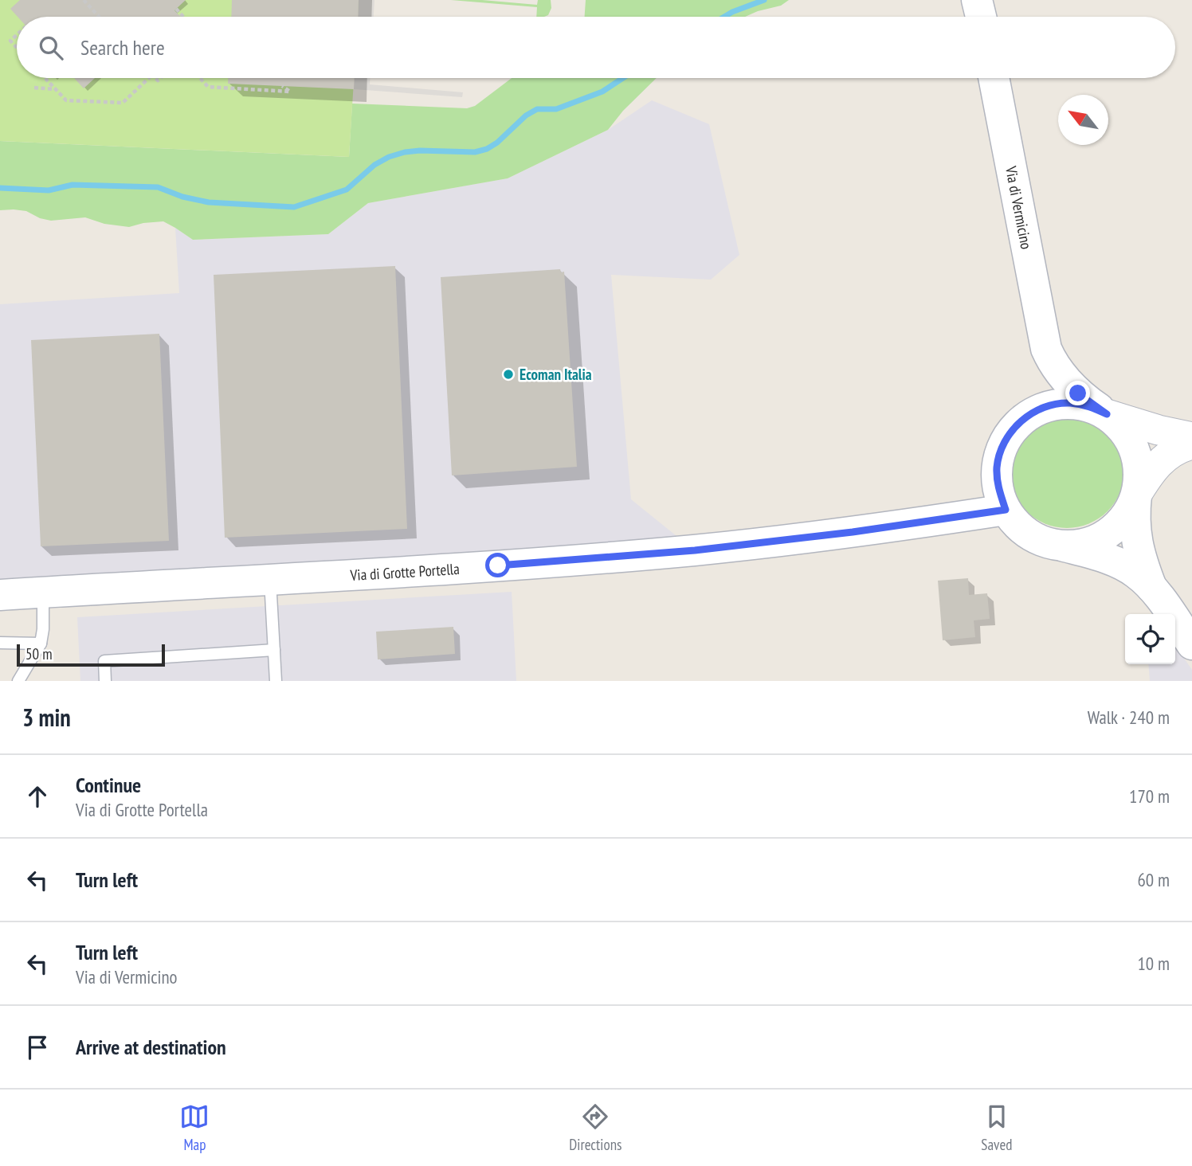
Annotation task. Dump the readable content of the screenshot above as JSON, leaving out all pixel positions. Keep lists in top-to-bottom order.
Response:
{
  "streets": {
    "main road": ["Via di Vermicino", "Via di Grotte Portella"]
  },
  "crossings": [
    ["Via di Vermicino", "Via di Grotte Portella"]
  ],
  "places": ["Ecoman Italia"],
  "scale_bar": "50 m",
  "north": "top left",
  "page": {
    "search": "Search here",
    "scale": "50 m",
    "heading": ["3 min", "Walk · 240 m"],
    "list": [
      ["Continue", "Via di Grotte Portella", "170 m"],
      ["Turn left", "60 m"],
      ["Turn left", "Via di Vermicino", "10 m"],
      "Arrive at destination"
    ],
    "nav": ["Map", "Directions", "Saved"]
  }
}
